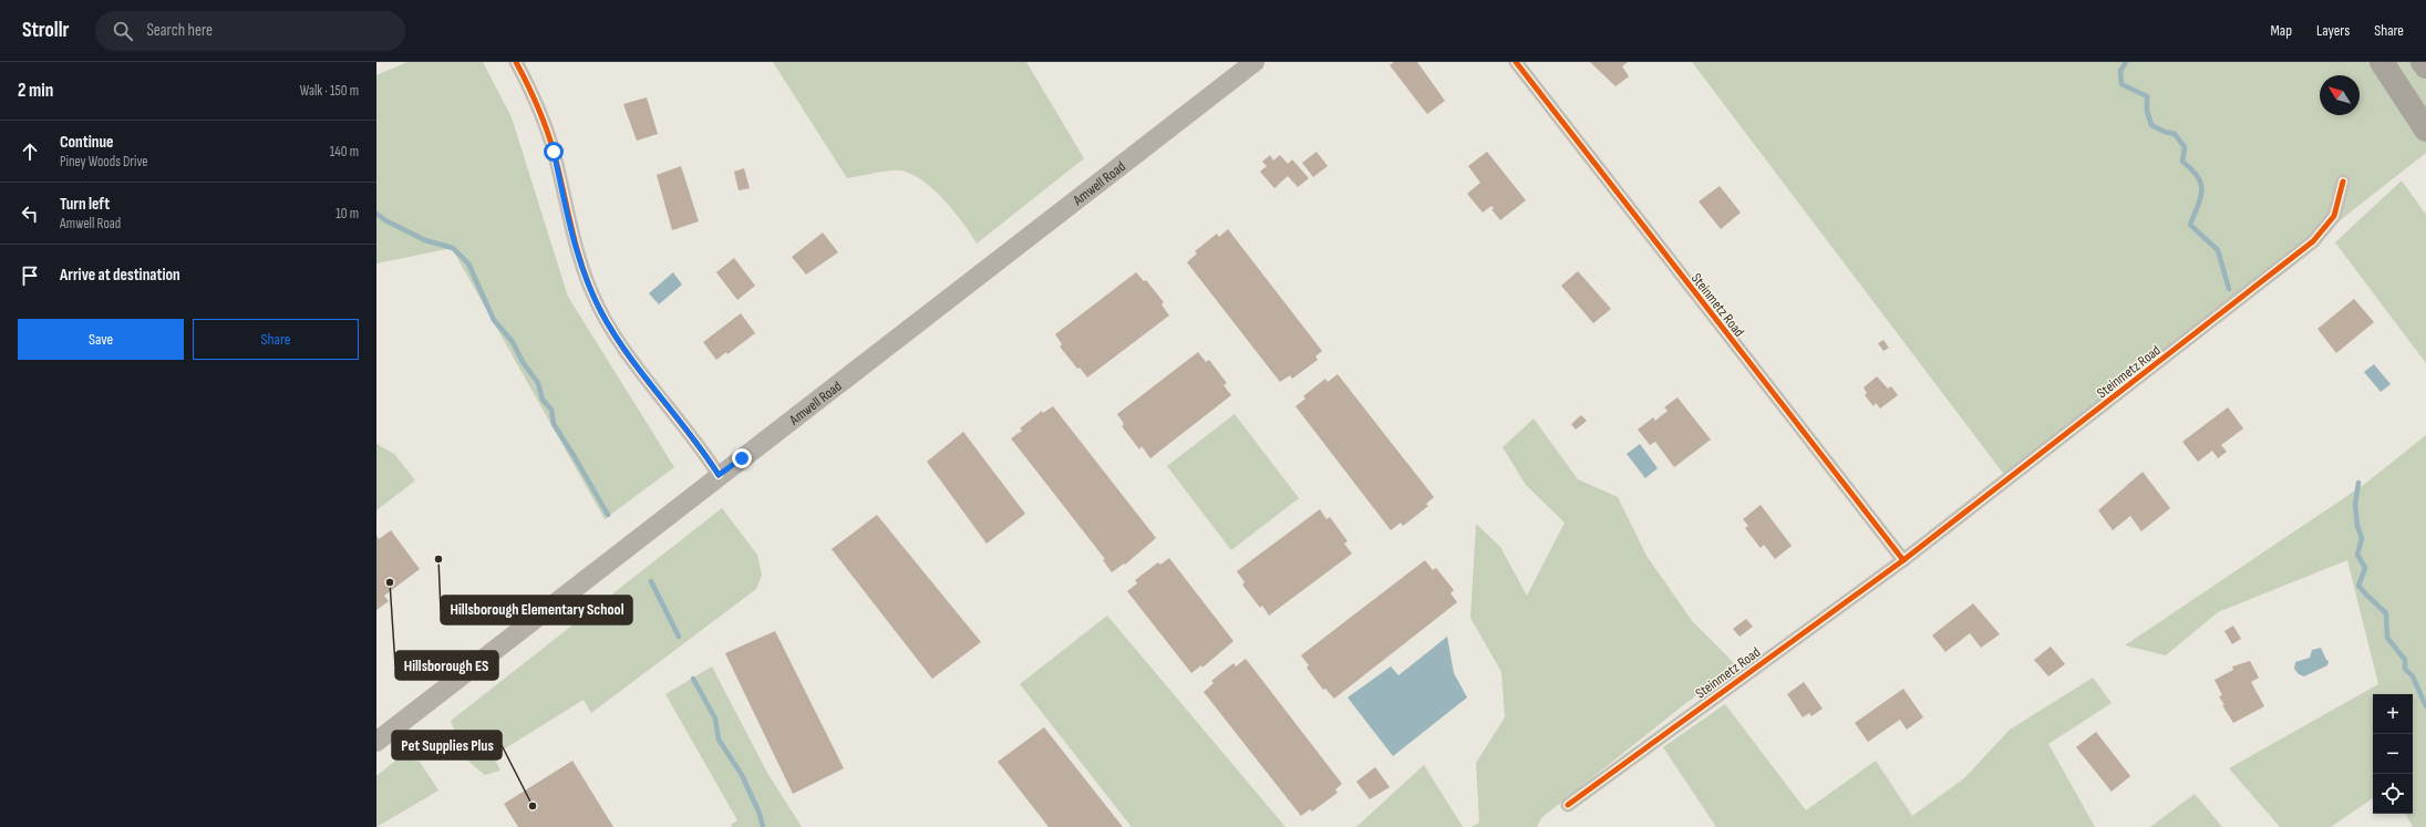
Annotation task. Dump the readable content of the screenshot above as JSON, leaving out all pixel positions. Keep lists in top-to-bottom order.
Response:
{
  "streets": {
    "main road": ["Amwell Road"],
    "street": ["Steinmetz Road"]
  },
  "places": ["Hillsborough Elementary School", "Hillsborough ES", "Pet Supplies Plus"],
  "north": "top left",
  "page": {
    "header": "Strollr",
    "search": "Search here",
    "nav": ["Map", "Layers", "Share"],
    "heading": ["2 min", "Walk · 150 m"],
    "list": [
      ["Continue", "Piney Woods Drive", "140 m"],
      ["Turn left", "Amwell Road", "10 m"],
      "Arrive at destination"
    ],
    "buttons": ["Save", "Share"],
    "map_buttons": ["+", "−"]
  }
}
